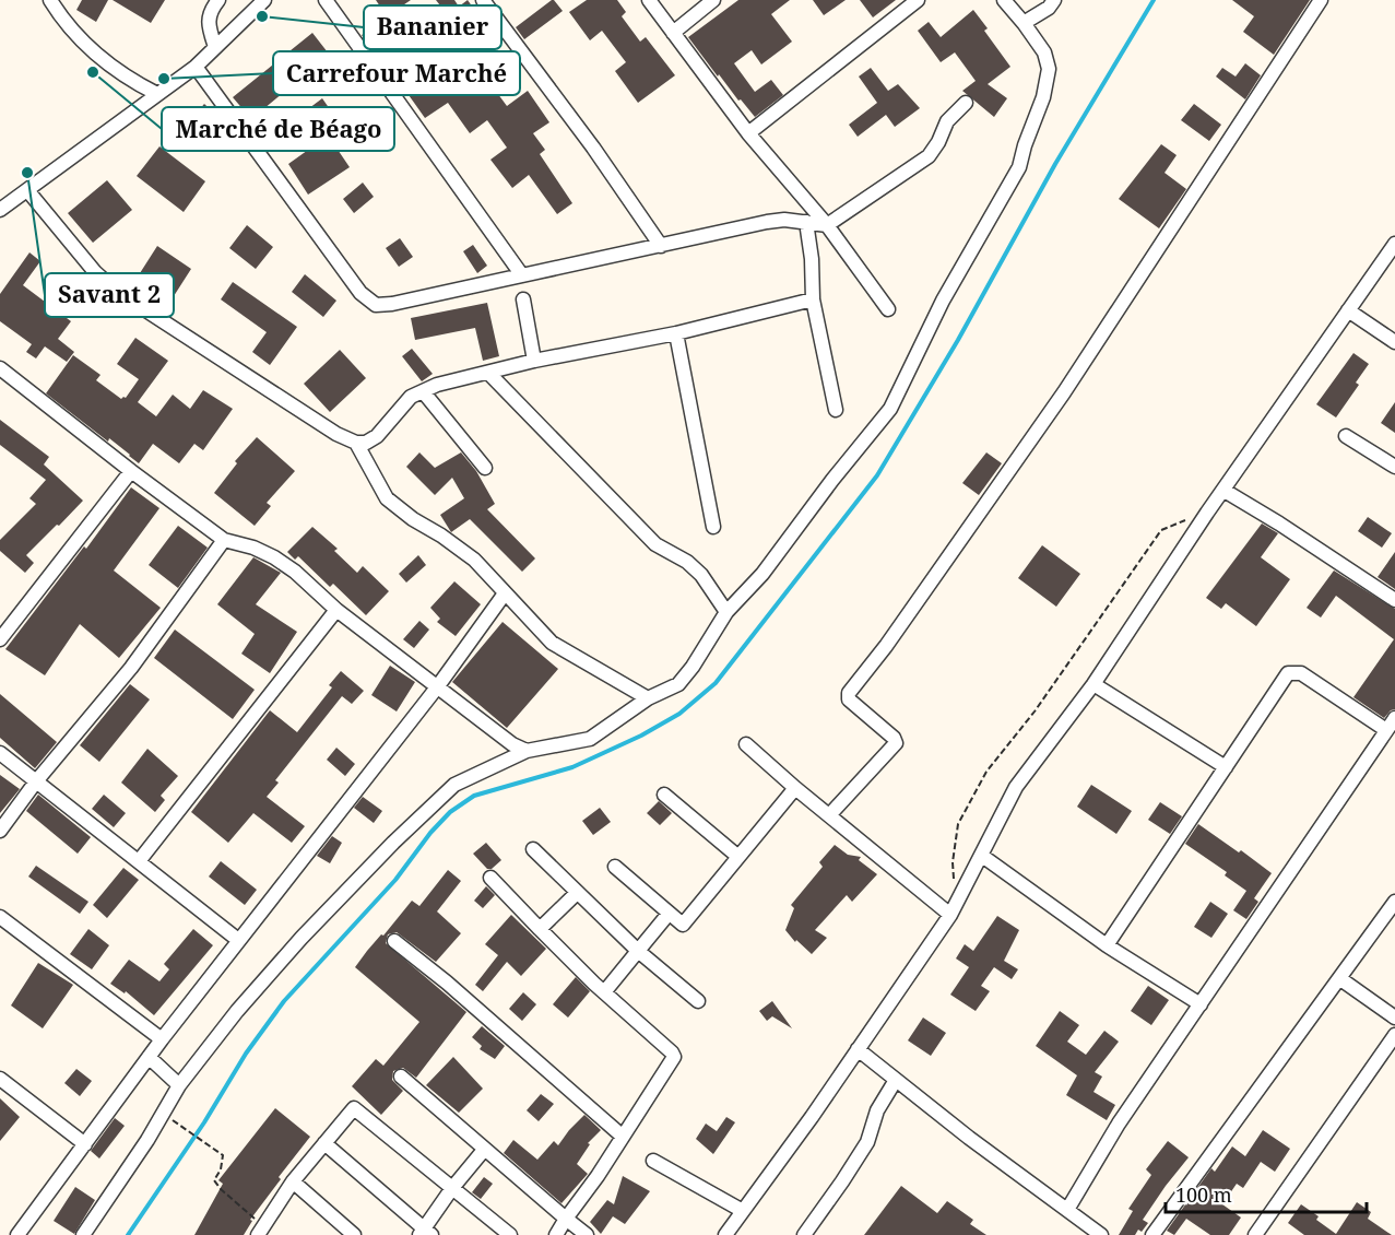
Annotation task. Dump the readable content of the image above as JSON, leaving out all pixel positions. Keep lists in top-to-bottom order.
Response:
{
  "places": [
    "Bananier",
    "Marché de Béago",
    "Carrefour Marché",
    "Savant 2"
  ],
  "scale_bar": "100 m"
}
